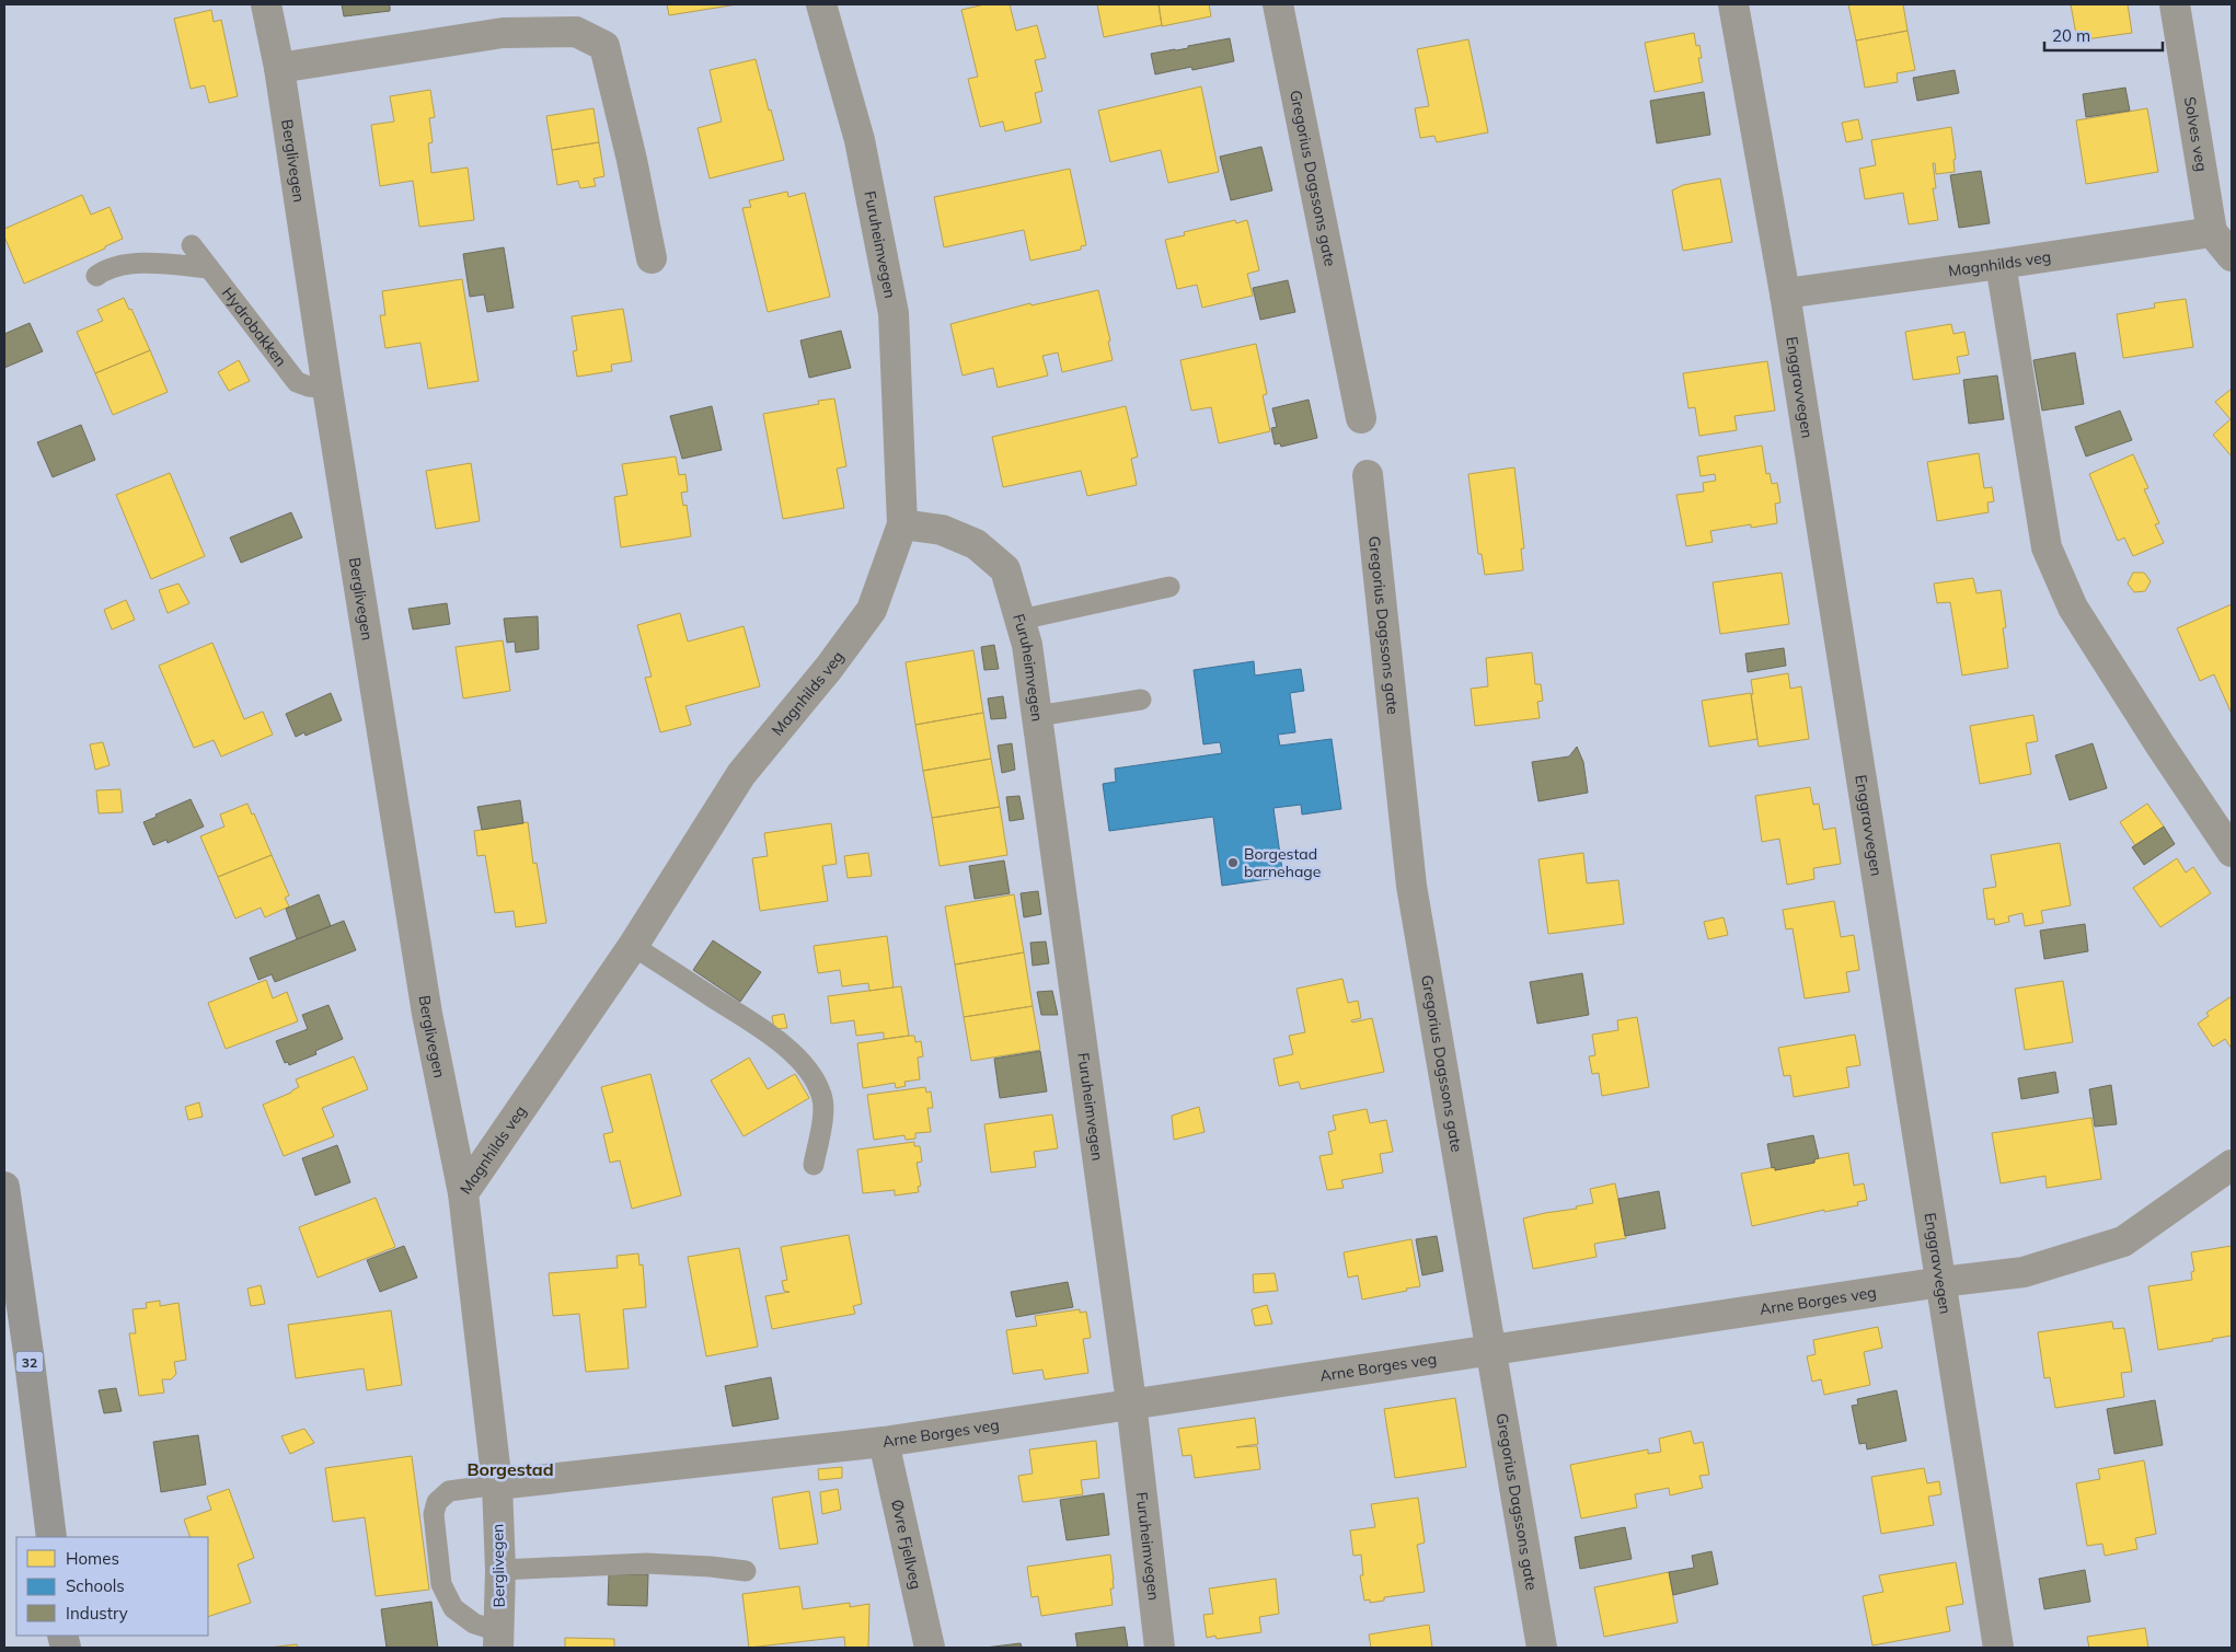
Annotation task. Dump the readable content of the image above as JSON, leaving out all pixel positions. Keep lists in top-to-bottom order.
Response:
{
  "streets": {
    "main road": ["32"],
    "street": [
      "Solves veg",
      "Berglivegen",
      "Gregorius Dagssons gate",
      "Furuheimvegen",
      "Magnhilds veg",
      "Enggravvegen",
      "Arne Borges veg",
      "Øvre Fjellveg"
    ],
    "lane": ["Hydrobakken"]
  },
  "crossings": [
    ["Solves veg", "Magnhilds veg"],
    ["Berglivegen", "Magnhilds veg"],
    ["Berglivegen", "Hydrobakken"],
    ["Berglivegen", "Arne Borges veg"],
    ["Gregorius Dagssons gate", "Arne Borges veg"],
    ["Furuheimvegen", "Magnhilds veg"],
    ["Furuheimvegen", "Arne Borges veg"],
    ["Magnhilds veg", "Enggravvegen"],
    ["Magnhilds veg", "Arne Borges veg"],
    ["Enggravvegen", "Arne Borges veg"],
    ["Arne Borges veg", "Øvre Fjellveg"]
  ],
  "districts": ["Borgestad"],
  "places": ["Borgestad barnehage"],
  "legend": ["Homes", "Schools", "Industry"],
  "scale_bar": "20 m"
}
